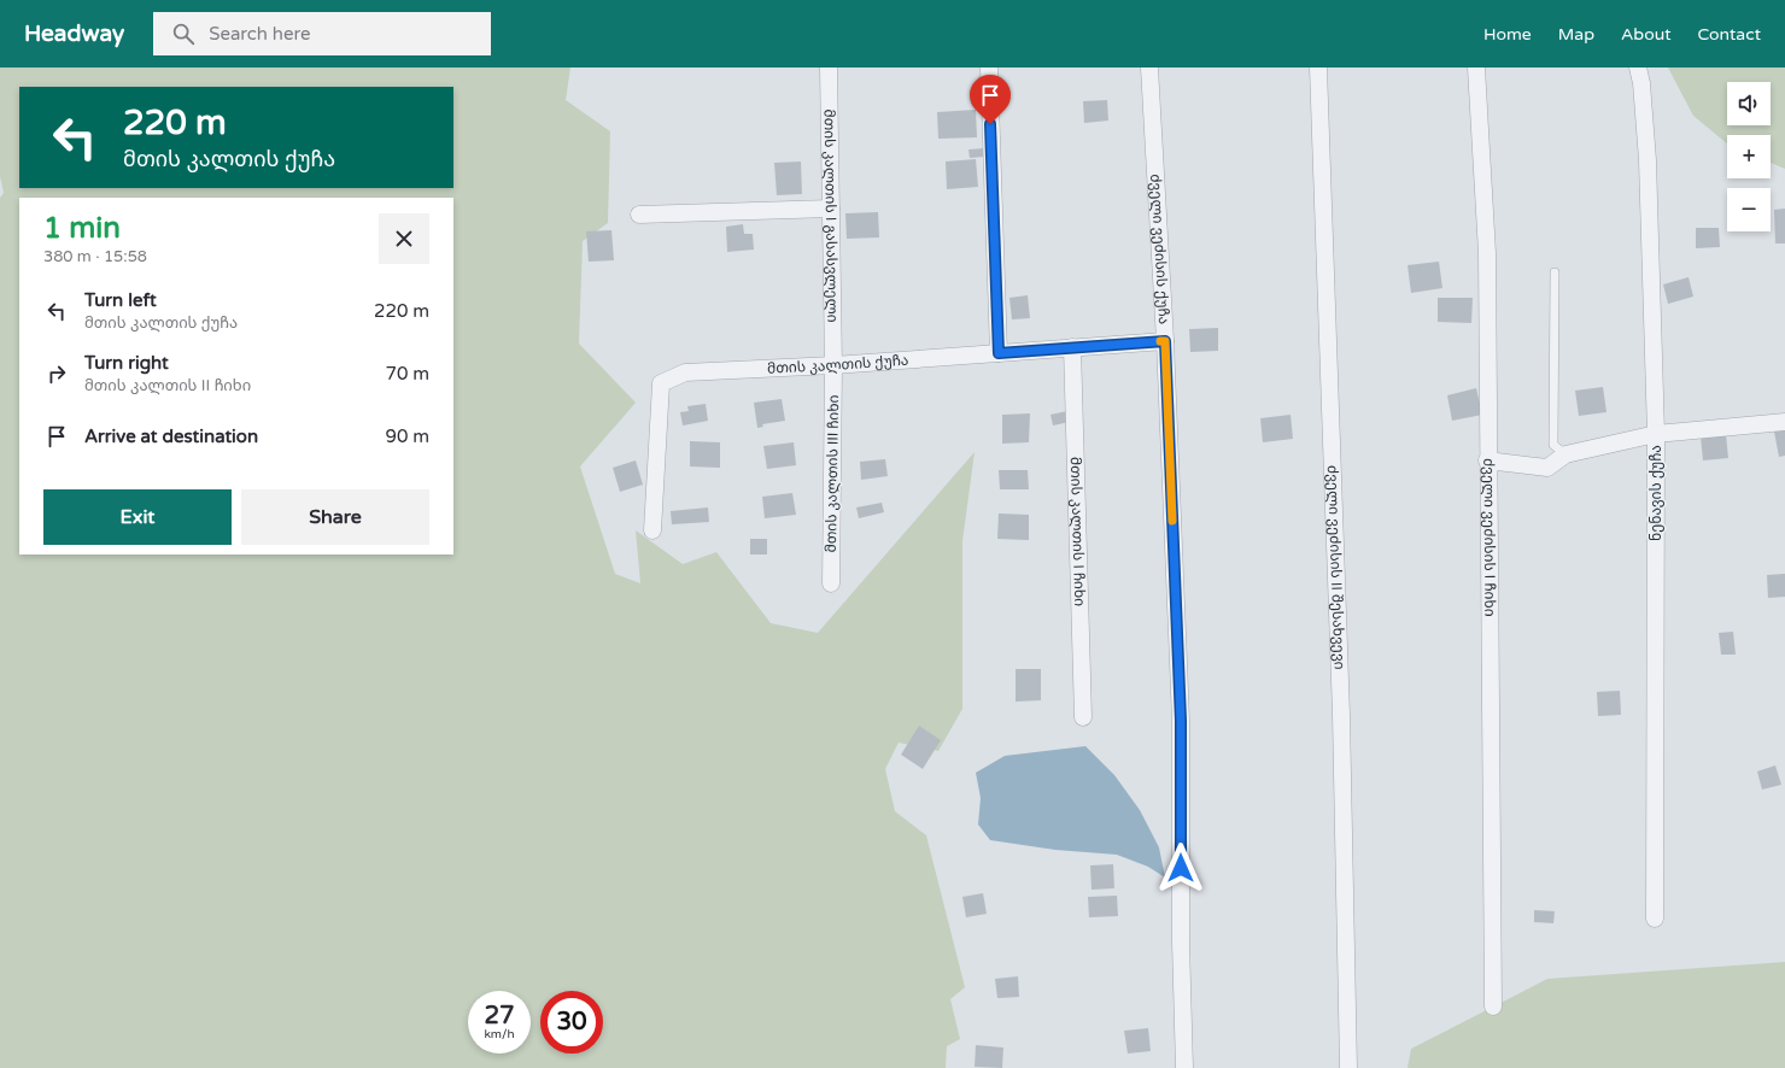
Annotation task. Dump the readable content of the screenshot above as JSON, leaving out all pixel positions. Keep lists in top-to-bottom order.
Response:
{
  "streets": {
    "street": [
      "მთის კალთის I გასასვლელი",
      "ძველი ვეძისის ქუჩა",
      "მთის კალთის ქუჩა",
      "მთის კალთის III ჩიხი",
      "ნენავის ქუჩა",
      "მთის კალთის I ჩიხი",
      "ძველი ვეძისის I ჩიხი",
      "ძველი ვეძისის II შესახვევი"
    ]
  },
  "crossings": [
    ["მთის კალთის I გასასვლელი", "მთის კალთის ქუჩა"],
    ["მთის კალთის I გასასვლელი", "მთის კალთის III ჩიხი"],
    ["ძველი ვეძისის ქუჩა", "მთის კალთის ქუჩა"],
    ["მთის კალთის ქუჩა", "მთის კალთის III ჩიხი"],
    ["მთის კალთის ქუჩა", "მთის კალთის I ჩიხი"]
  ],
  "page": {
    "header": "Headway",
    "search": "Search here",
    "nav": [
      "Home",
      "Map",
      "About",
      "Contact"
    ],
    "map_buttons": ["+", "−"],
    "turn": ["220 m", "მთის კალთის ქუჩა"],
    "heading": ["1 min", "380 m · 15:58"],
    "list": [
      {
        "name": "Turn left",
        "note": "მთის კალთის ქუჩა",
        "value": "220 m"
      },
      {
        "name": "Turn right",
        "note": "მთის კალთის II ჩიხი",
        "value": "70 m"
      },
      {
        "name": "Arrive at destination",
        "value": "90 m"
      }
    ],
    "buttons": ["Exit", "Share"],
    "speed": "27 km/h",
    "limit": "30"
  }
}
